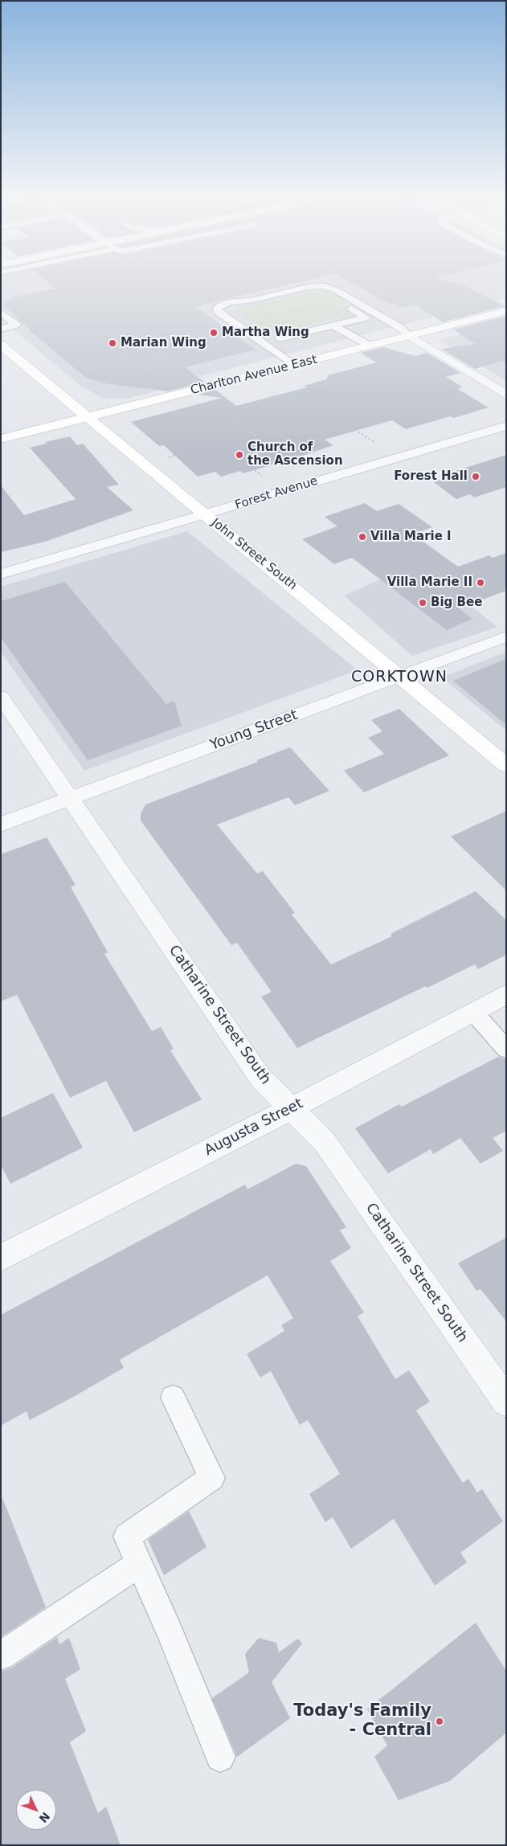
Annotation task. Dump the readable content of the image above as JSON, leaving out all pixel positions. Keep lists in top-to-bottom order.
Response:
{
  "streets": {
    "main road": ["Charlton Avenue East", "John Street South"],
    "street": [
      "Forest Avenue",
      "Young Street",
      "Catharine Street South",
      "Augusta Street"
    ]
  },
  "crossings": [
    ["Charlton Avenue East", "John Street South"],
    ["Forest Avenue", "John Street South"],
    ["John Street South", "Young Street"],
    ["Young Street", "Catharine Street South"],
    ["Catharine Street South", "Augusta Street"]
  ],
  "districts": ["CORKTOWN"],
  "places": [
    "Martha Wing",
    "Marian Wing",
    "Church of the Ascension",
    "Forest Hall",
    "Villa Marie I",
    "Villa Marie II",
    "Big Bee",
    "Today's Family - Central"
  ],
  "north": "bottom right"
}
